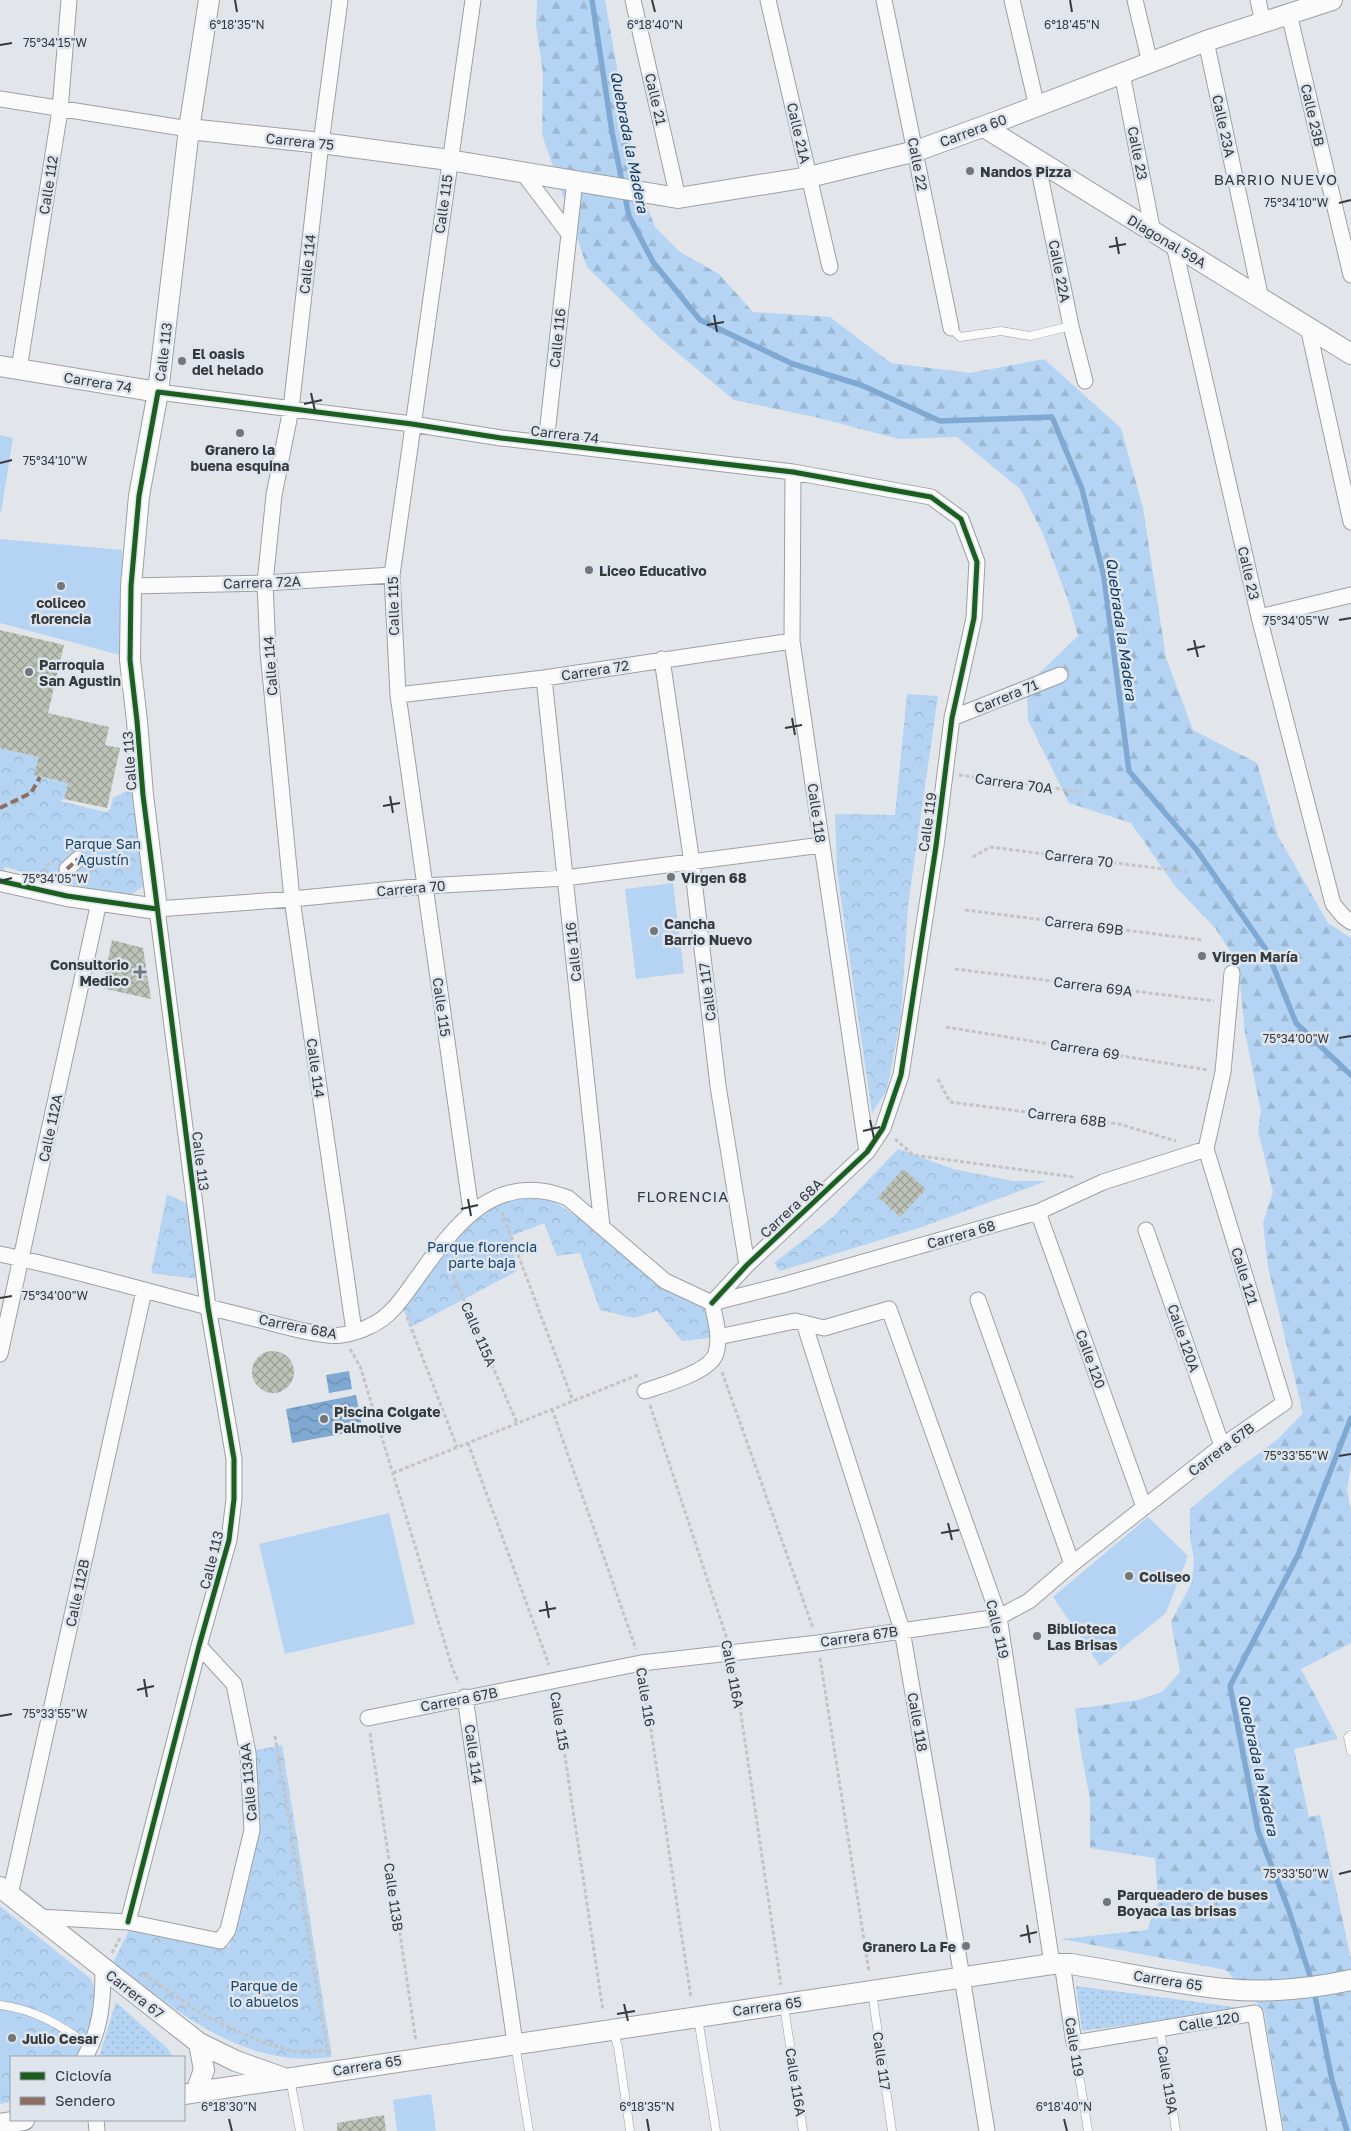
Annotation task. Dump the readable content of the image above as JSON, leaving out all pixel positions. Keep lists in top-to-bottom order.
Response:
{
  "streets": {
    "main road": [
      "Carrera 60",
      "Carrera 75",
      "Diagonal 59A",
      "Calle 113",
      "Carrera 74",
      "Carrera 70",
      "Carrera 65",
      "Carrera 67"
    ],
    "street": [
      "Calle 21",
      "Calle 23B",
      "Calle 23A",
      "Calle 21A",
      "Calle 23",
      "Calle 22",
      "Calle 112",
      "Calle 115",
      "Calle 114",
      "Calle 22A",
      "Calle 116",
      "Carrera 72A",
      "Carrera 72",
      "Carrera 71",
      "Calle 118",
      "Calle 119",
      "Calle 117",
      "Calle 112A",
      "Carrera 68A",
      "Carrera 68",
      "Calle 121",
      "Calle 120A",
      "Calle 120",
      "Carrera 67B",
      "Calle 112B",
      "Calle 113AA"
    ],
    "lane": ["Calle 116A", "Calle 119A"],
    "path": [
      "Carrera 70A",
      "Carrera 69B",
      "Carrera 69A",
      "Carrera 69",
      "Carrera 68B",
      "Calle 115A",
      "Calle 113B"
    ]
  },
  "crossings": [
    ["Calle 21", "Carrera 60"],
    ["Calle 23B", "Carrera 60"],
    ["Calle 23A", "Carrera 60"],
    ["Calle 23A", "Diagonal 59A"],
    ["Carrera 60", "Calle 21A"],
    ["Carrera 60", "Carrera 75"],
    ["Carrera 60", "Calle 23"],
    ["Carrera 60", "Calle 22"],
    ["Carrera 60", "Diagonal 59A"],
    ["Carrera 75", "Calle 112"],
    ["Carrera 75", "Calle 115"],
    ["Carrera 75", "Calle 114"],
    ["Carrera 75", "Calle 116"],
    ["Carrera 75", "Calle 113"],
    ["Calle 23", "Diagonal 59A"],
    ["Calle 112", "Carrera 74"],
    ["Calle 115", "Carrera 74"],
    ["Calle 115", "Carrera 72A"],
    ["Calle 115", "Carrera 72"],
    ["Calle 115", "Carrera 70"],
    ["Calle 115", "Carrera 68A"],
    ["Calle 115", "Carrera 67B"],
    ["Diagonal 59A", "Calle 22A"],
    ["Calle 114", "Carrera 74"],
    ["Calle 114", "Carrera 72A"],
    ["Calle 114", "Carrera 70"],
    ["Calle 114", "Carrera 68A"],
    ["Calle 114", "Carrera 67B"],
    ["Calle 114", "Carrera 65"],
    ["Calle 116", "Carrera 74"],
    ["Calle 116", "Carrera 72"],
    ["Calle 116", "Carrera 70"],
    ["Calle 116", "Carrera 68A"],
    ["Calle 116", "Carrera 67B"],
    ["Calle 116", "Carrera 65"],
    ["Calle 113", "Carrera 74"],
    ["Calle 113", "Carrera 72A"],
    ["Calle 113", "Carrera 70"],
    ["Calle 113", "Carrera 68A"],
    ["Calle 113", "Calle 113AA"],
    ["Carrera 74", "Calle 118"],
    ["Carrera 74", "Calle 119"],
    ["Carrera 72", "Calle 118"],
    ["Carrera 72", "Calle 117"],
    ["Carrera 71", "Calle 119"],
    ["Carrera 70A", "Calle 119"],
    ["Calle 118", "Calle 119"],
    ["Calle 118", "Carrera 70"],
    ["Calle 118", "Carrera 68A"],
    ["Calle 118", "Carrera 67B"],
    ["Calle 118", "Carrera 65"],
    ["Calle 119", "Carrera 68A"],
    ["Calle 119", "Calle 120"],
    ["Calle 119", "Carrera 67B"],
    ["Calle 119", "Carrera 65"],
    ["Carrera 70", "Calle 117"],
    ["Carrera 70", "Calle 112A"],
    ["Calle 117", "Carrera 68A"],
    ["Calle 117", "Carrera 65"],
    ["Carrera 68B", "Carrera 68"],
    ["Carrera 68B", "Calle 121"],
    ["Calle 112A", "Carrera 68A"],
    ["Carrera 68A", "Carrera 68"],
    ["Carrera 68A", "Calle 115A"],
    ["Carrera 68A", "Calle 112B"],
    ["Carrera 68", "Calle 121"],
    ["Carrera 68", "Calle 120"],
    ["Calle 121", "Carrera 67B"],
    ["Calle 120A", "Carrera 67B"],
    ["Calle 120", "Carrera 67B"],
    ["Calle 120", "Calle 119A"],
    ["Carrera 67B", "Calle 116A"],
    ["Carrera 67B", "Calle 113B"],
    ["Calle 112B", "Carrera 67"],
    ["Calle 116A", "Carrera 65"],
    ["Calle 113B", "Carrera 65"],
    ["Carrera 65", "Carrera 67"]
  ],
  "districts": ["BARRIO NUEVO", "FLORENCIA"],
  "water": ["Quebrada la Madera"],
  "parks": ["Parque San Agustín", "Parque florencia parte baja", "Parque de lo abuelos"],
  "places": {
    "other": [
      "Nandos Pizza",
      "El oasis del helado",
      "Granero la buena esquina",
      "Liceo Educativo",
      "coliceo florencia",
      "Parroquia San Agustin",
      "Virgen 68",
      "Cancha Barrio Nuevo",
      "Virgen María",
      "Piscina Colgate Palmolive",
      "Coliseo",
      "Biblioteca Las Brisas",
      "Parqueadero de buses Boyaca las brisas",
      "Granero La Fe",
      "Julio Cesar"
    ],
    "health": ["Consultorio Medico"]
  },
  "legend": ["Ciclovía", "Sendero"],
  "coordinates": [
    "6°18'35\"N",
    "6°18'40\"N",
    "6°18'45\"N",
    "75°34'15\"W",
    "75°34'10\"W",
    "75°34'05\"W",
    "75°34'00\"W",
    "75°33'55\"W",
    "75°33'50\"W",
    "6°18'30\"N"
  ]
}
